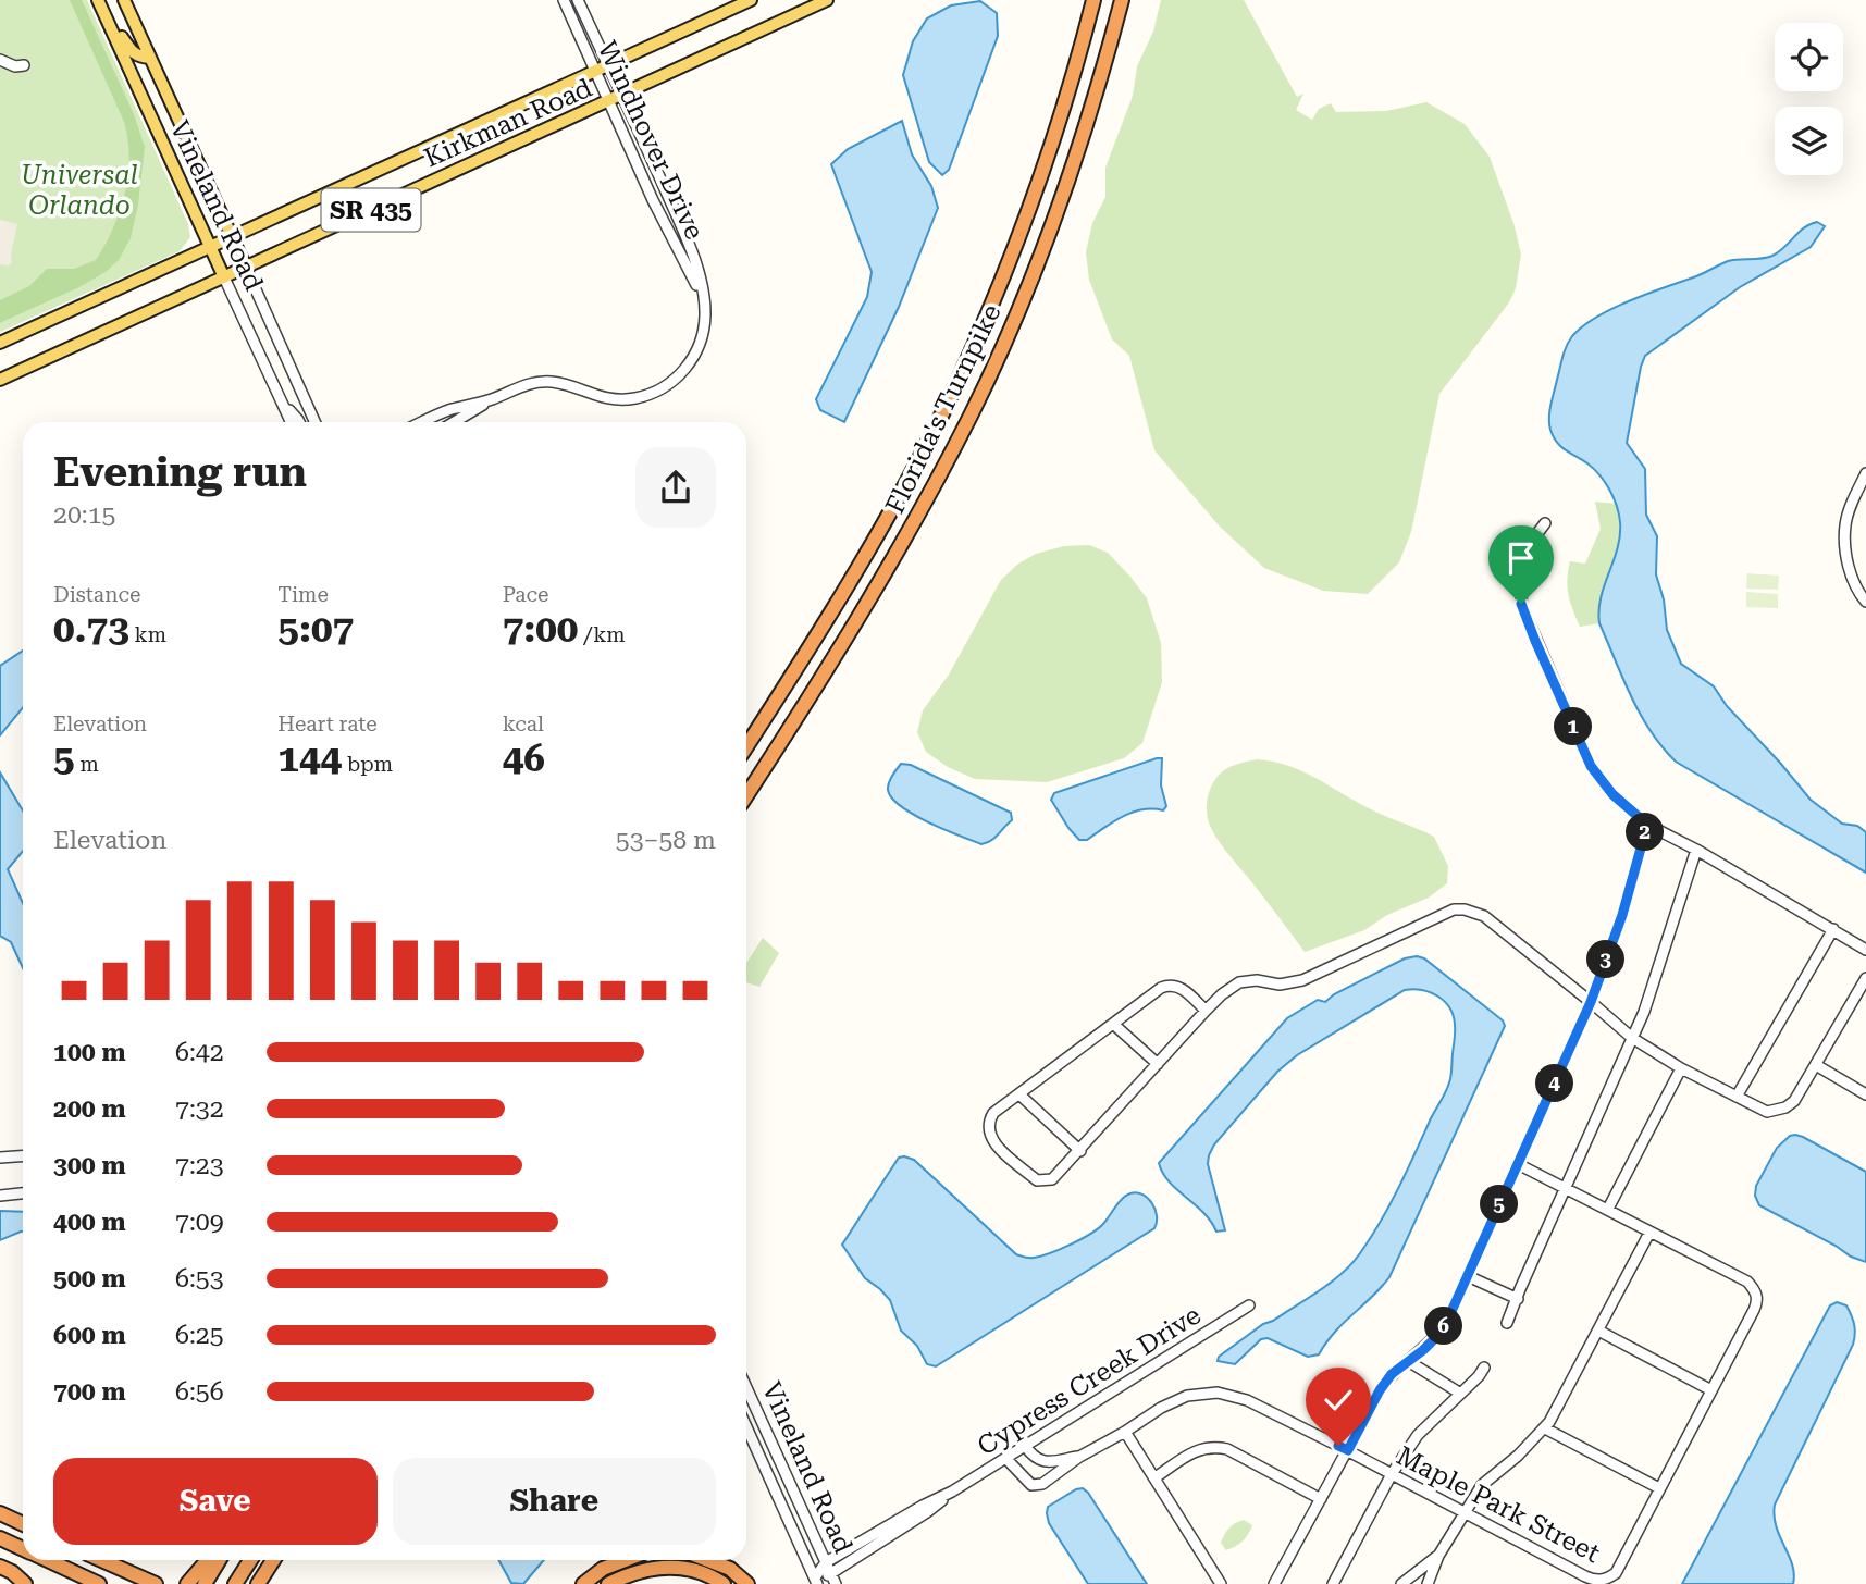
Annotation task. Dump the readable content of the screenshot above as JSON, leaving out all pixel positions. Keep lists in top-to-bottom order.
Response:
{
  "streets": {
    "highway": ["Florida's Turnpike"],
    "main road": ["Kirkman Road", "Vineland Road", "SR 435"],
    "street": ["Windhover Drive", "Cypress Creek Drive", "Maple Park Street"]
  },
  "crossings": [
    ["Kirkman Road", "Windhover Drive"],
    ["Kirkman Road", "Vineland Road"],
    ["Vineland Road", "Cypress Creek Drive"]
  ],
  "parks": ["Universal Orlando"],
  "page": {
    "heading": ["Evening run", "20:15"],
    "stats": [
      ["Distance", "0.73 km"],
      ["Time", "5:07"],
      ["Pace", "7:00 /km"],
      ["Elevation", "5 m"],
      ["Heart rate", "144 bpm"],
      ["kcal", "46"]
    ],
    "pins": [
      "1",
      "2",
      "3",
      "4",
      "5",
      "6"
    ],
    "chart": ["Elevation", "53–58 m"],
    "list": [
      {
        "name": "100 m",
        "note": "6:42"
      },
      {
        "name": "200 m",
        "note": "7:32"
      },
      {
        "name": "300 m",
        "note": "7:23"
      },
      {
        "name": "400 m",
        "note": "7:09"
      },
      {
        "name": "500 m",
        "note": "6:53"
      },
      {
        "name": "600 m",
        "note": "6:25"
      },
      {
        "name": "700 m",
        "note": "6:56"
      }
    ],
    "buttons": ["Save", "Share"]
  }
}
